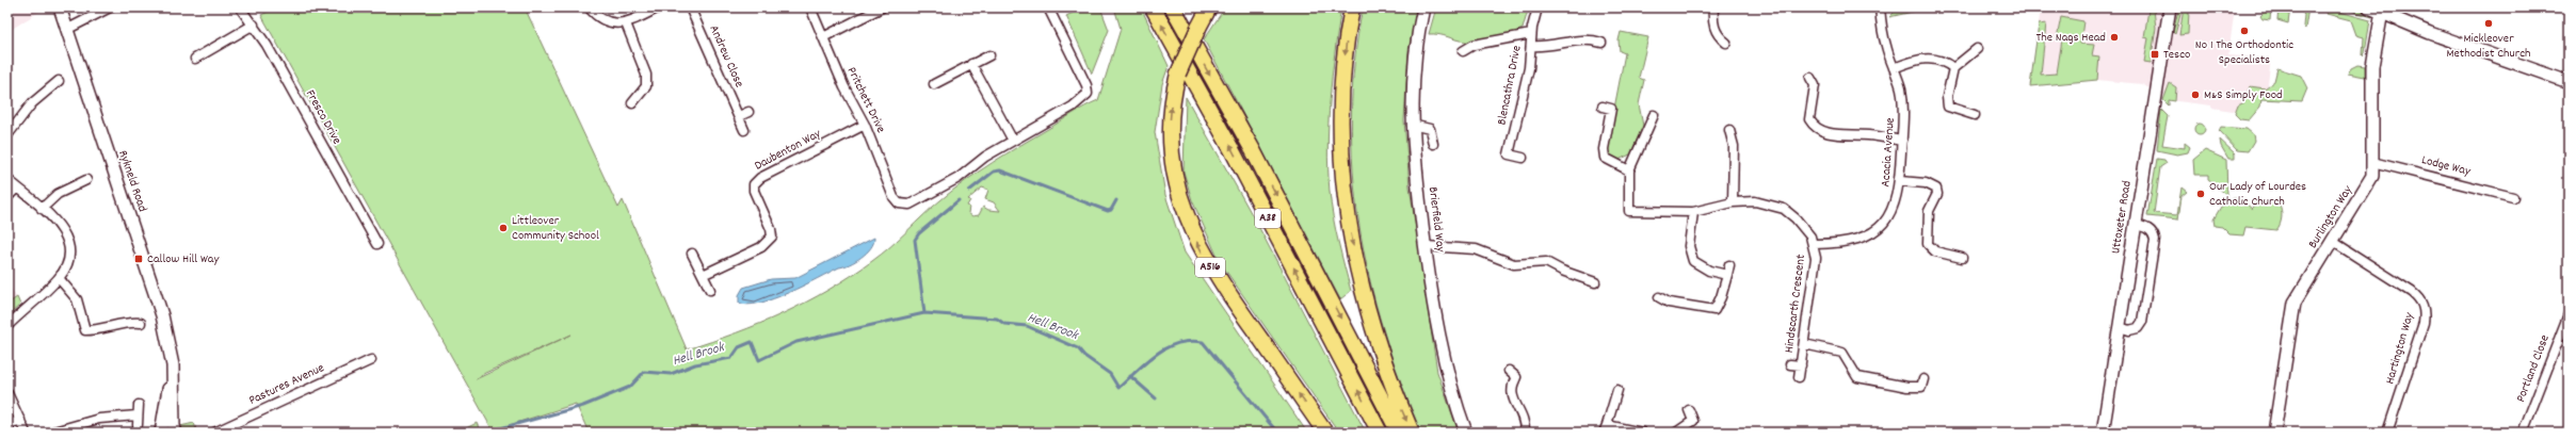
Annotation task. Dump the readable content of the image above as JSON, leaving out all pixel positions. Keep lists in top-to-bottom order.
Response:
{
  "streets": {
    "highway": ["A38", "A516"],
    "street": [
      "Andrew Close",
      "Blencathra Drive",
      "Pritchett Drive",
      "Fresco Drive",
      "Daubenton Way",
      "Acacia Avenue",
      "Lodge Way",
      "Rykneld Road",
      "Uttoxeter Road",
      "Burlington Way",
      "Brierfield Way",
      "Hindscarth Crescent",
      "Hartington Way",
      "Portland Close",
      "Pastures Avenue"
    ]
  },
  "crossings": [
    ["Pritchett Drive", "Daubenton Way"],
    ["Acacia Avenue", "Hindscarth Crescent"],
    ["Lodge Way", "Burlington Way"],
    ["Burlington Way", "Hartington Way"]
  ],
  "water": ["Hell Brook"],
  "places": {
    "other": [
      "Mickleover Methodist Church",
      "No 1 The Orthodontic Specialists",
      "The Nags Head",
      "M&S Simply Food",
      "Our Lady of Lourdes Catholic Church",
      "Littleover Community School"
    ],
    "transit": ["Tesco", "Callow Hill Way"]
  }
}
